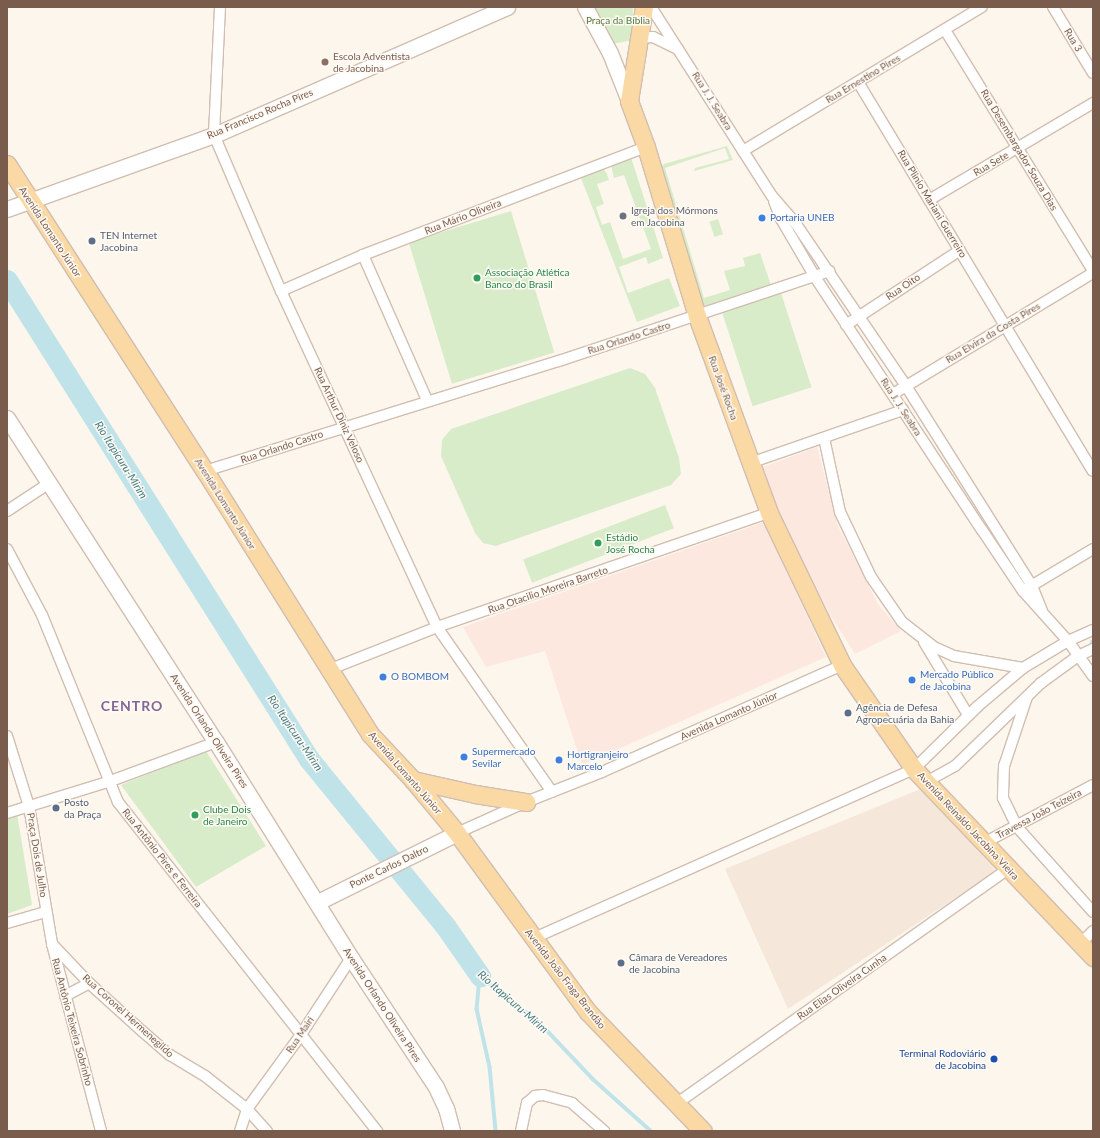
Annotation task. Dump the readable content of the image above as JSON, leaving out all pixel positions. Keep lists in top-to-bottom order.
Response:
{
  "streets": {
    "main road": [
      "Rua Francisco Rocha Pires",
      "Avenida Lomanto Júnior",
      "Rua José Rocha",
      "Avenida Orlando Oliveira Pires",
      "Avenida Reinaldo Jacobina Vieira",
      "Ponte Carlos Daltro",
      "Avenida João Fraga Brandão"
    ],
    "street": [
      "Rua 3",
      "Rua Ernestino Pires",
      "Rua J. J. Seabra",
      "Rua Desembargador Souza Dias",
      "Rua Sete",
      "Rua Plinio Mariani Guerreiro",
      "Rua Mário Oliveira",
      "Rua Oito",
      "Rua Elvira da Costa Pires",
      "Rua Orlando Castro",
      "Rua Arthur Diniz Veloso",
      "Rua Otacilio Moreira Barreto",
      "Travessa João Teizeira",
      "Praça Dois de Julho",
      "Rua Antônio Pires e Ferreira",
      "Rua Elias Oliveira Cunha",
      "Rua Coronel Hermenegildo",
      "Rua Antônio Teixeira Sobrinho",
      "Rua Mairi"
    ]
  },
  "crossings": [
    ["Rua Ernestino Pires", "Rua J. J. Seabra"],
    ["Rua Ernestino Pires", "Rua Desembargador Souza Dias"],
    ["Rua Ernestino Pires", "Rua Plinio Mariani Guerreiro"],
    ["Rua J. J. Seabra", "Rua Oito"],
    ["Rua J. J. Seabra", "Rua Elvira da Costa Pires"],
    ["Rua J. J. Seabra", "Rua Orlando Castro"],
    ["Rua Francisco Rocha Pires", "Avenida Lomanto Júnior"],
    ["Rua Francisco Rocha Pires", "Rua Arthur Diniz Veloso"],
    ["Rua Desembargador Souza Dias", "Rua Sete"],
    ["Rua Desembargador Souza Dias", "Rua Elvira da Costa Pires"],
    ["Rua Sete", "Rua Plinio Mariani Guerreiro"],
    ["Rua Plinio Mariani Guerreiro", "Rua Oito"],
    ["Rua Plinio Mariani Guerreiro", "Rua Elvira da Costa Pires"],
    ["Rua Mário Oliveira", "Rua José Rocha"],
    ["Rua Mário Oliveira", "Rua Arthur Diniz Veloso"],
    ["Avenida Lomanto Júnior", "Rua Orlando Castro"],
    ["Avenida Lomanto Júnior", "Rua José Rocha"],
    ["Avenida Lomanto Júnior", "Rua Arthur Diniz Veloso"],
    ["Avenida Lomanto Júnior", "Rua Otacilio Moreira Barreto"],
    ["Avenida Lomanto Júnior", "Avenida Reinaldo Jacobina Vieira"],
    ["Avenida Lomanto Júnior", "Ponte Carlos Daltro"],
    ["Avenida Lomanto Júnior", "Avenida João Fraga Brandão"],
    ["Rua Orlando Castro", "Rua José Rocha"],
    ["Rua Orlando Castro", "Rua Arthur Diniz Veloso"],
    ["Rua José Rocha", "Rua Otacilio Moreira Barreto"],
    ["Rua José Rocha", "Avenida Reinaldo Jacobina Vieira"],
    ["Rua Arthur Diniz Veloso", "Rua Otacilio Moreira Barreto"],
    ["Avenida Orlando Oliveira Pires", "Ponte Carlos Daltro"],
    ["Avenida Orlando Oliveira Pires", "Rua Mairi"],
    ["Travessa João Teizeira", "Avenida Reinaldo Jacobina Vieira"],
    ["Avenida Reinaldo Jacobina Vieira", "Rua Elias Oliveira Cunha"],
    ["Praça Dois de Julho", "Rua Antônio Teixeira Sobrinho"],
    ["Rua Antônio Pires e Ferreira", "Rua Mairi"],
    ["Ponte Carlos Daltro", "Avenida João Fraga Brandão"],
    ["Avenida João Fraga Brandão", "Rua Elias Oliveira Cunha"],
    ["Rua Coronel Hermenegildo", "Rua Antônio Teixeira Sobrinho"],
    ["Rua Coronel Hermenegildo", "Rua Mairi"]
  ],
  "districts": ["CENTRO"],
  "water": ["Rio Itapicuru-Mirim"],
  "parks": ["Praça da Bíblia"],
  "places": [
    "Escola Adventista de Jacobina",
    "Igreja dos Mórmons em Jacobina",
    "Portaria UNEB",
    "TEN Internet Jacobina",
    "Associação Atlética Banco do Brasil",
    "Estádio José Rocha",
    "O BOMBOM",
    "Mercado Público de Jacobina",
    "Agência de Defesa Agropecuária da Bahia",
    "Supermercado Sevilar",
    "Hortigranjeiro Marcelo",
    "Posto da Praça",
    "Clube Dois de Janeiro",
    "Câmara de Vereadores de Jacobina",
    "Terminal Rodoviário de Jacobina"
  ]
}
